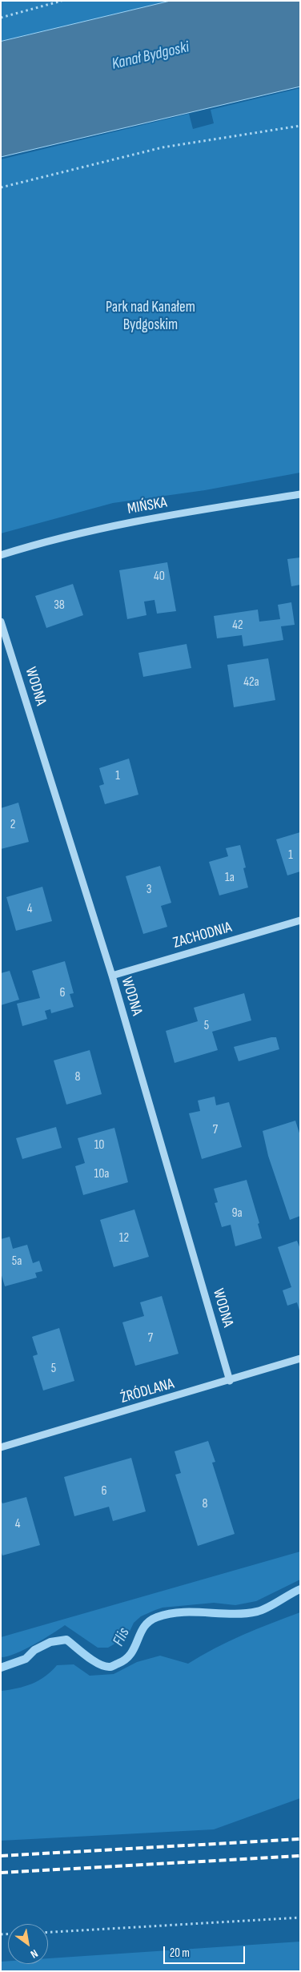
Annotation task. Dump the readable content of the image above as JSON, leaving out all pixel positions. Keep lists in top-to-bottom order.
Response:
{
  "streets": {
    "street": [
      "MIŃSKA",
      "WODNA",
      "ZACHODNIA",
      "ŹRÓDLANA"
    ]
  },
  "crossings": [
    ["WODNA", "ZACHODNIA"],
    ["WODNA", "ŹRÓDLANA"]
  ],
  "water": ["Kanał Bydgoski", "Flis"],
  "parks": ["Park nad Kanałem Bydgoskim"],
  "house_numbers": [
    "40",
    "38",
    "42",
    "42a",
    "1",
    "2",
    "1",
    "1a",
    "3",
    "4",
    "6",
    "5",
    "8",
    "7",
    "10",
    "10a",
    "9a",
    "12",
    "5a",
    "7",
    "5",
    "6",
    "8",
    "4"
  ],
  "scale_bar": "20 m",
  "north": "bottom right"
}
